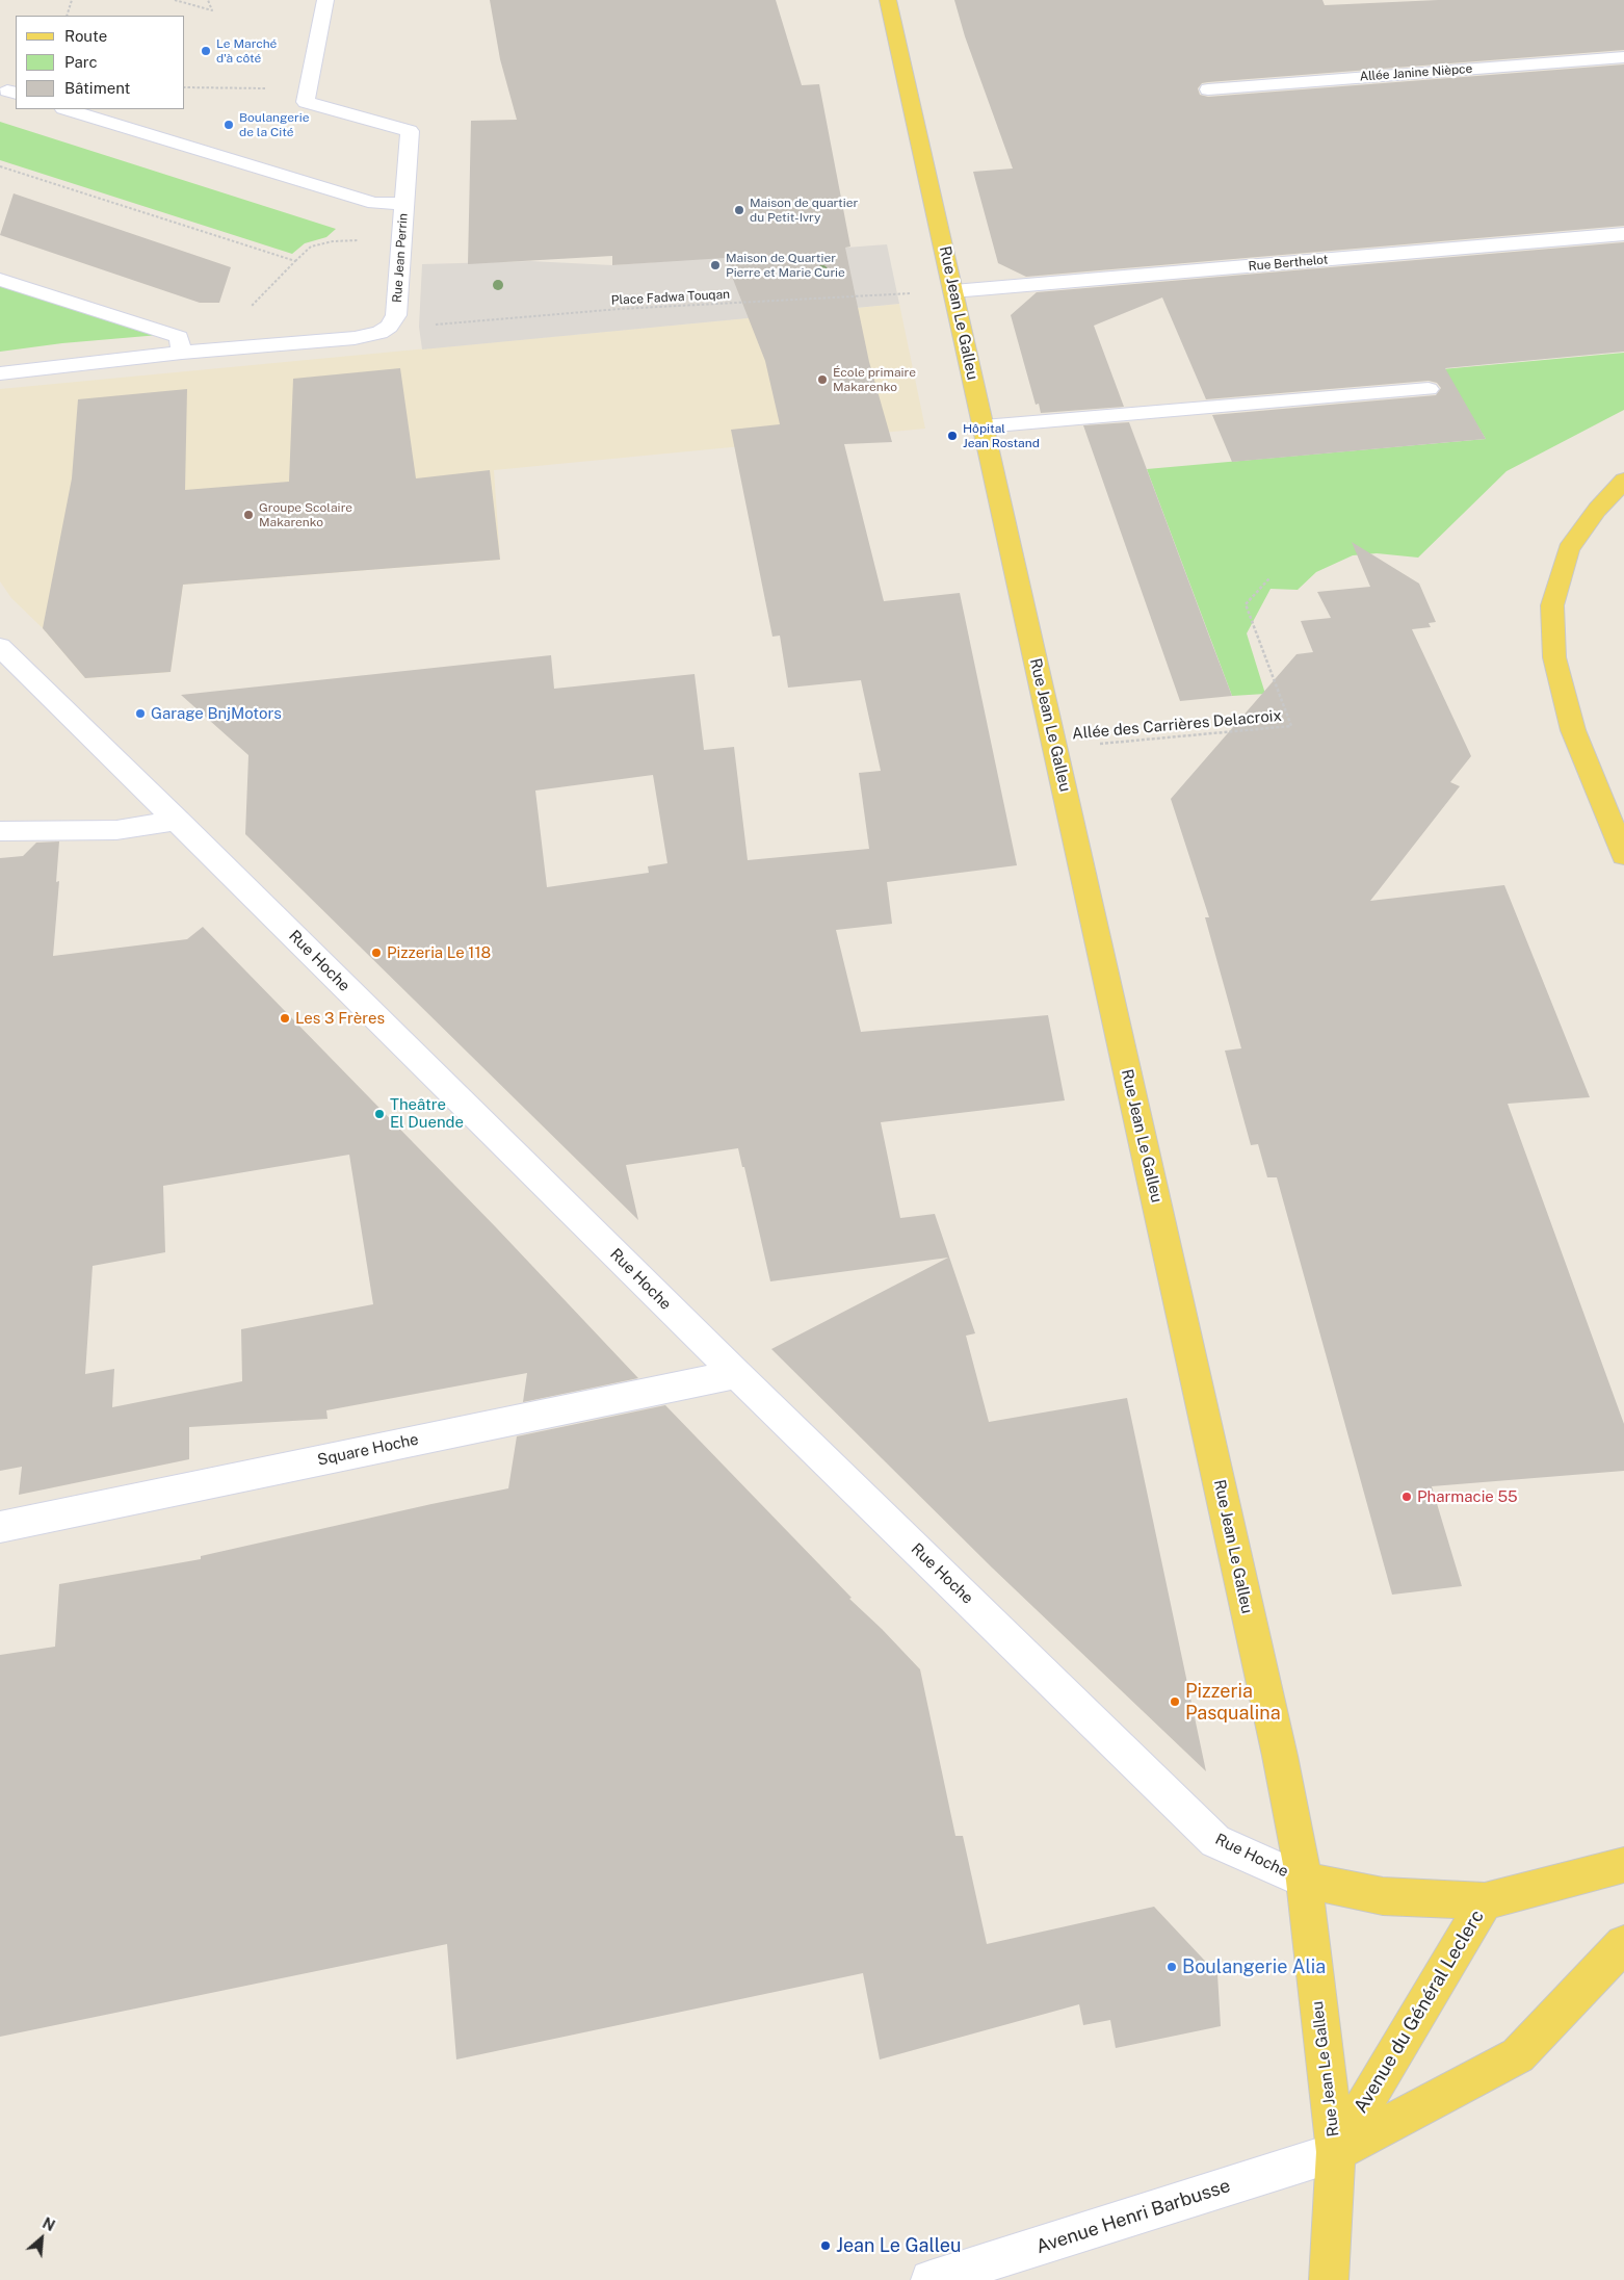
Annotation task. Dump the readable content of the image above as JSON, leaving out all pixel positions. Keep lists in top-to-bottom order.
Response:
{
  "streets": {
    "main road": ["Rue Jean Le Galleu", "Avenue du Général Leclerc"],
    "street": [
      "Allée Janine Nièpce",
      "Rue Jean Perrin",
      "Rue Berthelot",
      "Rue Hoche",
      "Square Hoche",
      "Avenue Henri Barbusse"
    ],
    "path": ["Place Fadwa Touqan", "Allée des Carrières Delacroix"]
  },
  "crossings": [
    ["Rue Jean Perrin", "Place Fadwa Touqan"],
    ["Rue Berthelot", "Place Fadwa Touqan"],
    ["Rue Berthelot", "Rue Jean Le Galleu"],
    ["Place Fadwa Touqan", "Rue Jean Le Galleu"],
    ["Rue Jean Le Galleu", "Allée des Carrières Delacroix"],
    ["Rue Jean Le Galleu", "Rue Hoche"],
    ["Rue Jean Le Galleu", "Avenue du Général Leclerc"],
    ["Rue Jean Le Galleu", "Avenue Henri Barbusse"],
    ["Rue Hoche", "Square Hoche"],
    ["Avenue du Général Leclerc", "Avenue Henri Barbusse"]
  ],
  "places": [
    "Le Marché d'à côté",
    "Boulangerie de la Cité",
    "Maison de quartier du Petit-Ivry",
    "Maison de Quartier Pierre et Marie Curie",
    "École primaire Makarenko",
    "Hôpital Jean Rostand",
    "Groupe Scolaire Makarenko",
    "Garage BnjMotors",
    "Pizzeria Le 118",
    "Les 3 Frères",
    "Theâtre El Duende",
    "Pharmacie 55",
    "Pizzeria Pasqualina",
    "Boulangerie Alia",
    "Jean Le Galleu"
  ],
  "legend": ["Route", "Parc", "Bâtiment"],
  "north": "top right"
}
